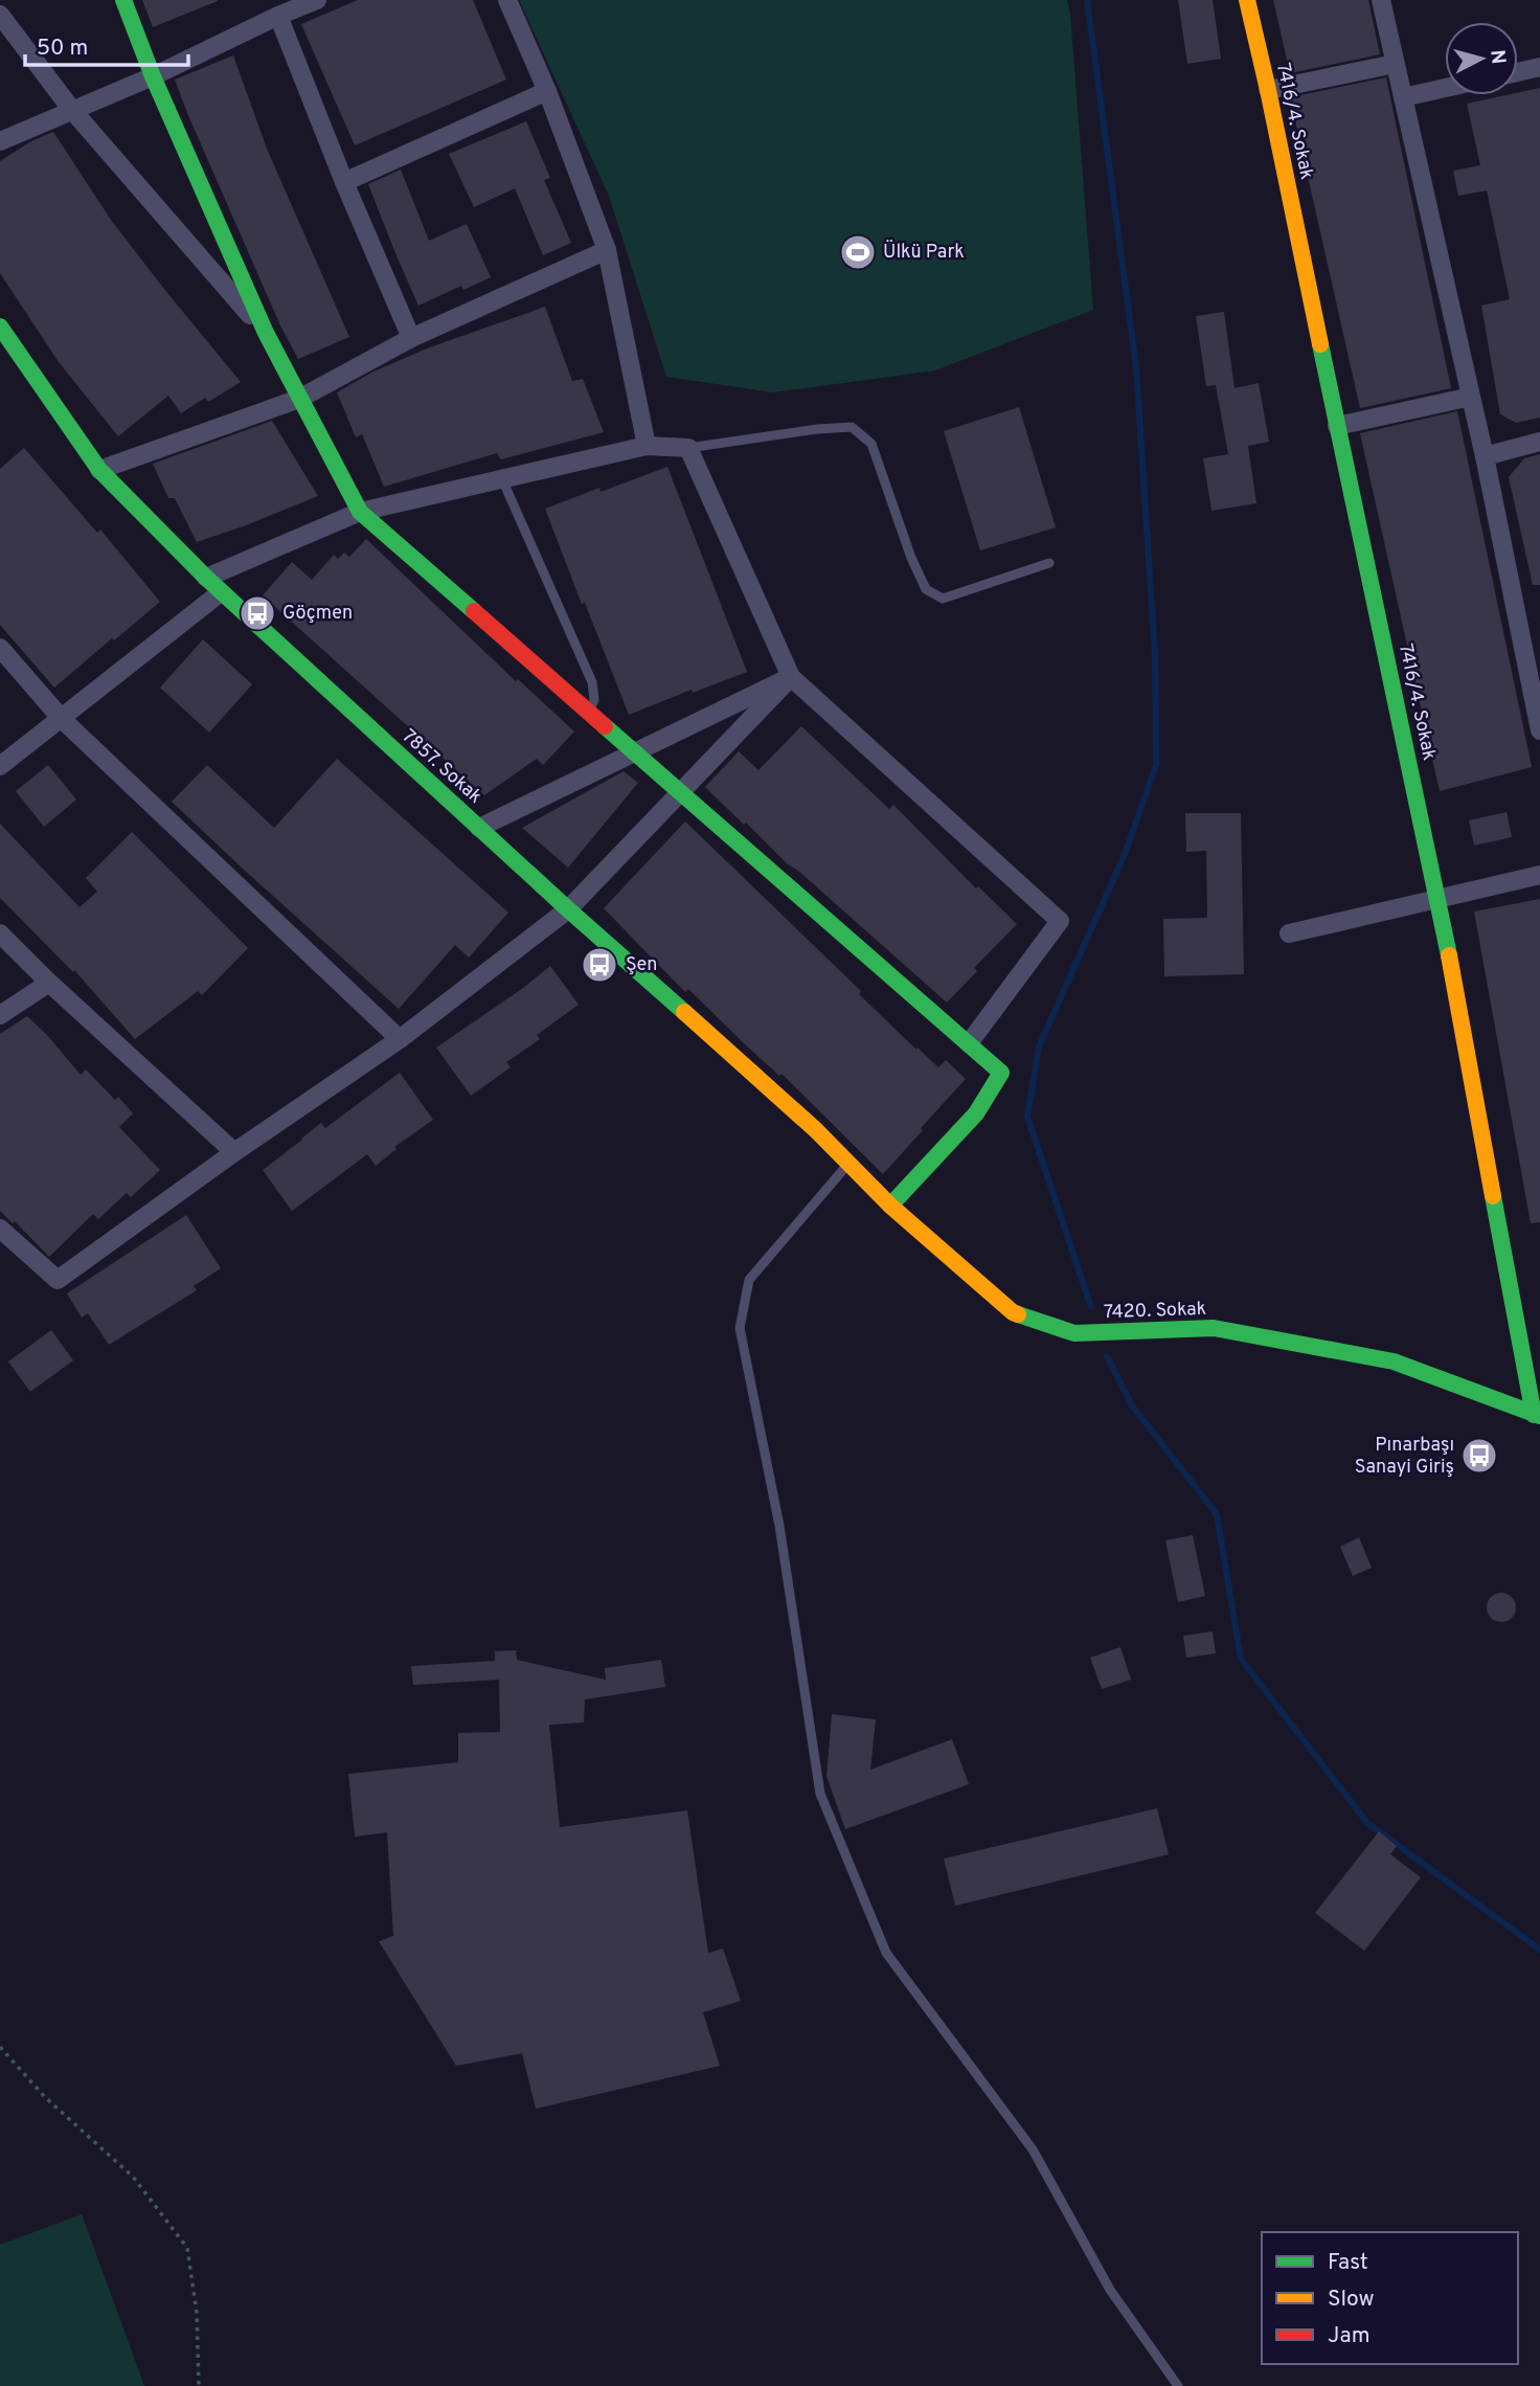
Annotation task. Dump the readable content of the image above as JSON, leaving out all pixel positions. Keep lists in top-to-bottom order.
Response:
{
  "streets": {
    "street": ["7416/4. Sokak", "7857. Sokak", "7420. Sokak"]
  },
  "crossings": [
    ["7416/4. Sokak", "7420. Sokak"],
    ["7857. Sokak", "7420. Sokak"]
  ],
  "places": {
    "sports": ["Ülkü Park"],
    "bus stop": ["Göçmen", "Şen", "Pınarbaşı Sanayi Giriş"]
  },
  "legend": ["Fast", "Slow", "Jam"],
  "scale_bar": "50 m",
  "north": "right"
}
